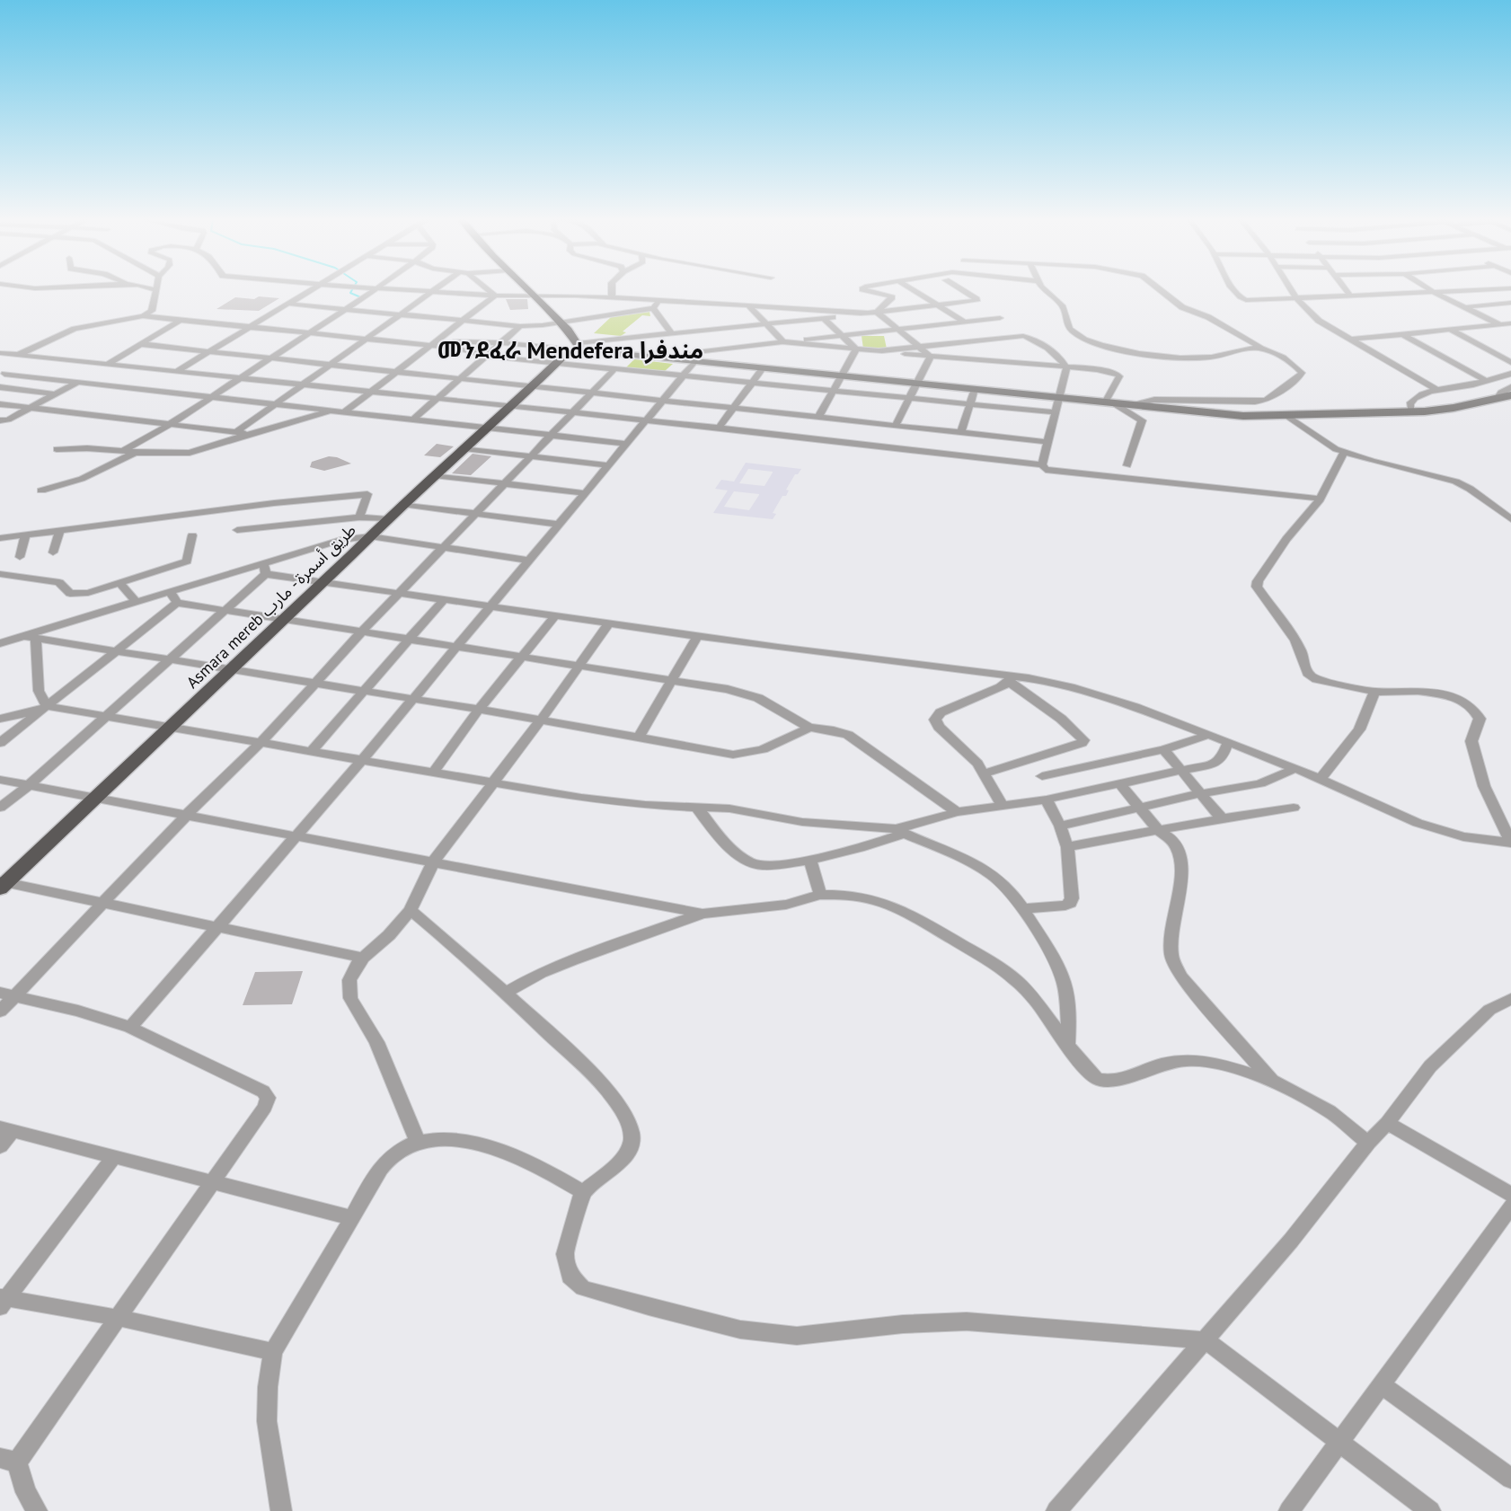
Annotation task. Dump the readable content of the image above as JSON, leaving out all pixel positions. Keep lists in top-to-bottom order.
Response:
{
  "streets": {
    "highway": ["Asmara mereb طريق أسمرة - مارب"]
  },
  "districts": ["መንደፈራ Mendefera مندفرا"]
}
